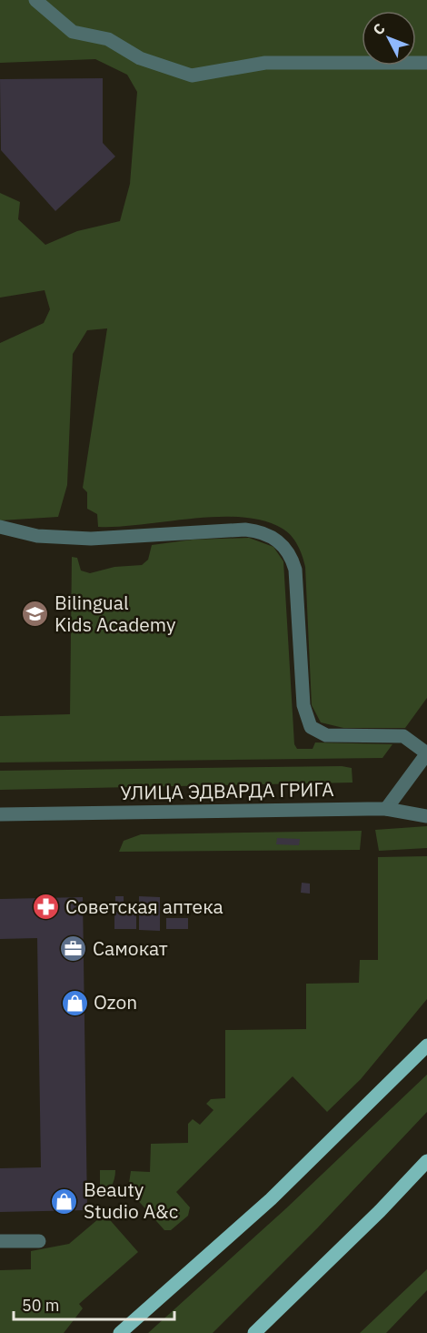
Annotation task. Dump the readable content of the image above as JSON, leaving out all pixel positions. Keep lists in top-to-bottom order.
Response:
{
  "streets": {
    "street": ["УЛИЦА ЭДВАРДА ГРИГА"]
  },
  "places": {
    "school or university": ["Bilingual Kids Academy"],
    "pharmacy": ["Советская аптека"],
    "office": ["Самокат"],
    "shop": ["Ozon", "Beauty Studio A&c"]
  },
  "scale_bar": "50 m",
  "north": "top left"
}
